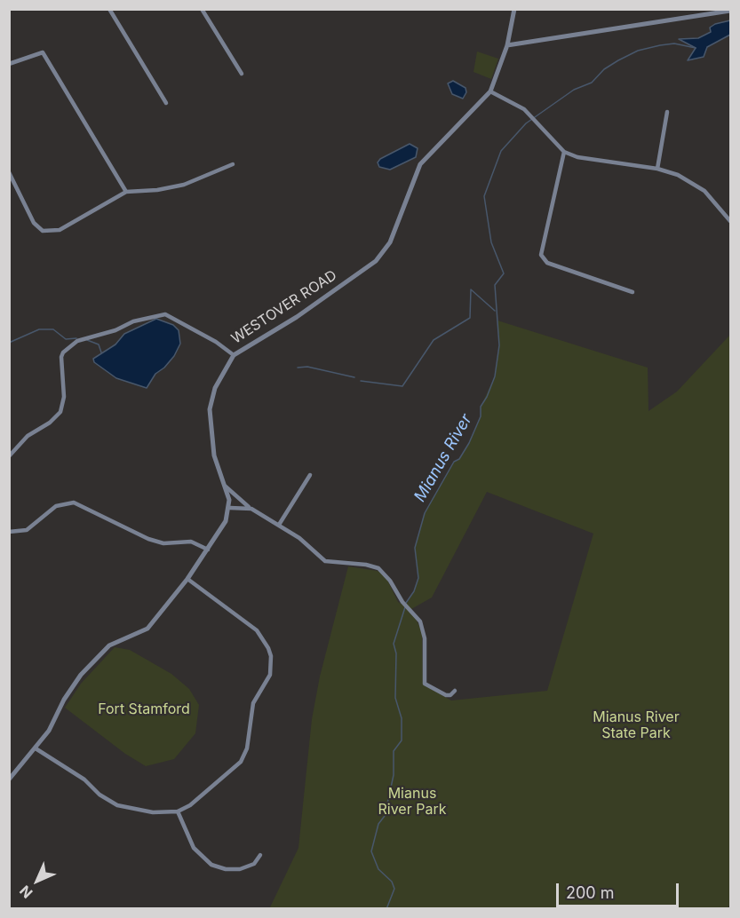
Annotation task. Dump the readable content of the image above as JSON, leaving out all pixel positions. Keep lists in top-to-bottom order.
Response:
{
  "streets": {
    "street": ["WESTOVER ROAD"]
  },
  "water": ["Mianus River"],
  "parks": ["Fort Stamford", "Mianus River State Park", "Mianus River Park"],
  "scale_bar": "200 m",
  "north": "bottom left"
}
